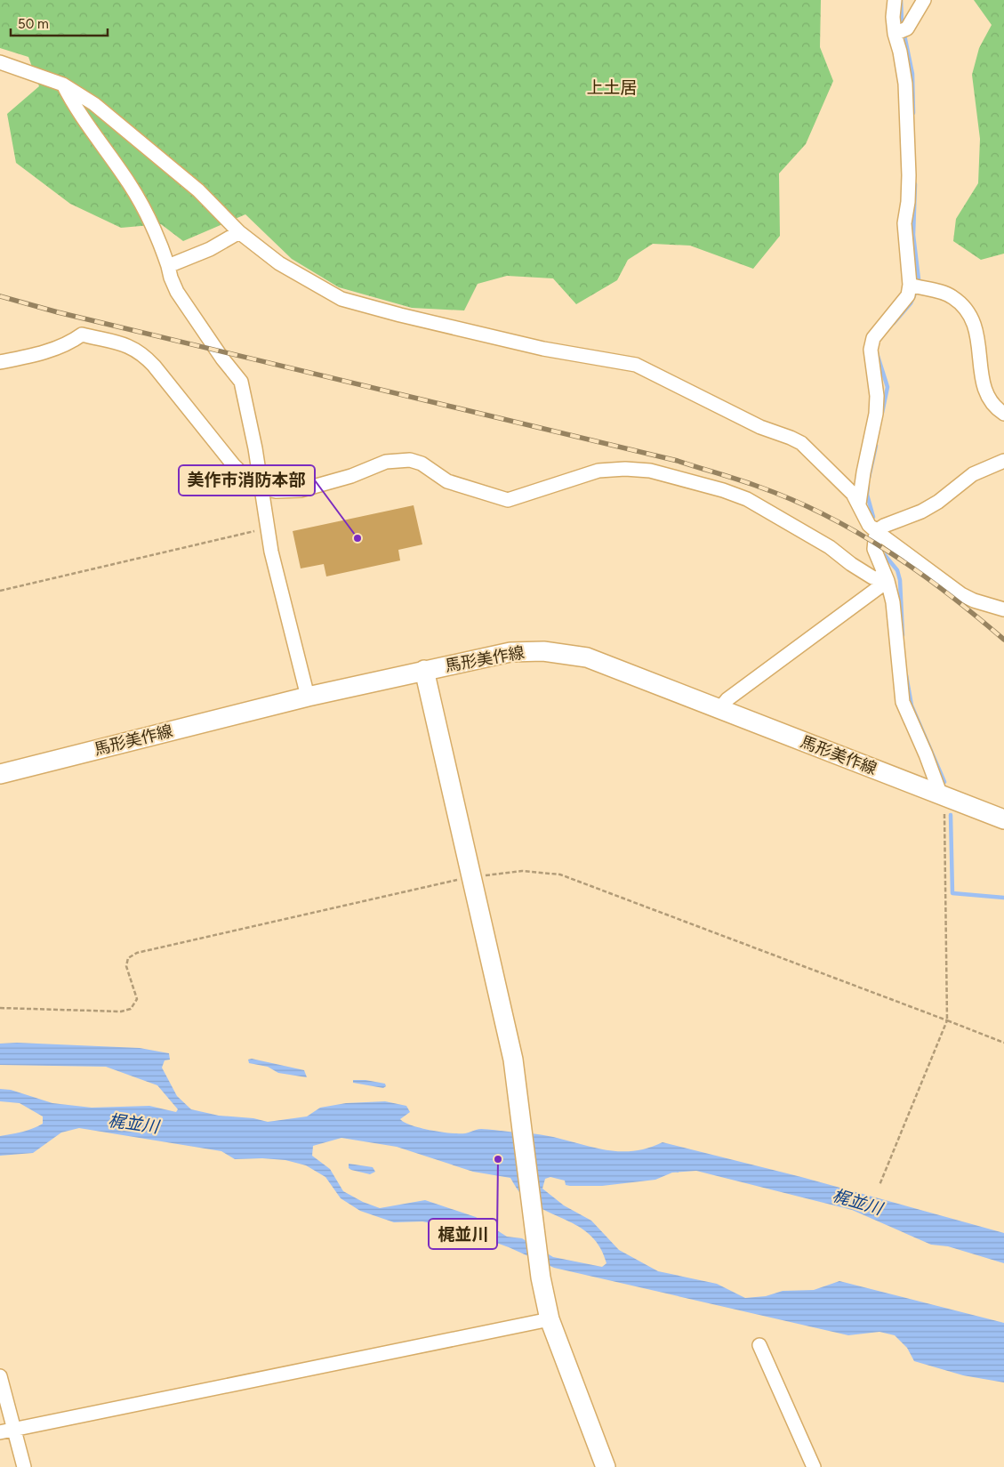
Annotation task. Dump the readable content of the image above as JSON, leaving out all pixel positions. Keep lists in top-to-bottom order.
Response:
{
  "streets": {
    "main road": ["馬形美作線"]
  },
  "districts": ["上土居"],
  "water": ["梶並川"],
  "places": ["美作市消防本部", "梶並川"],
  "scale_bar": "50 m"
}
